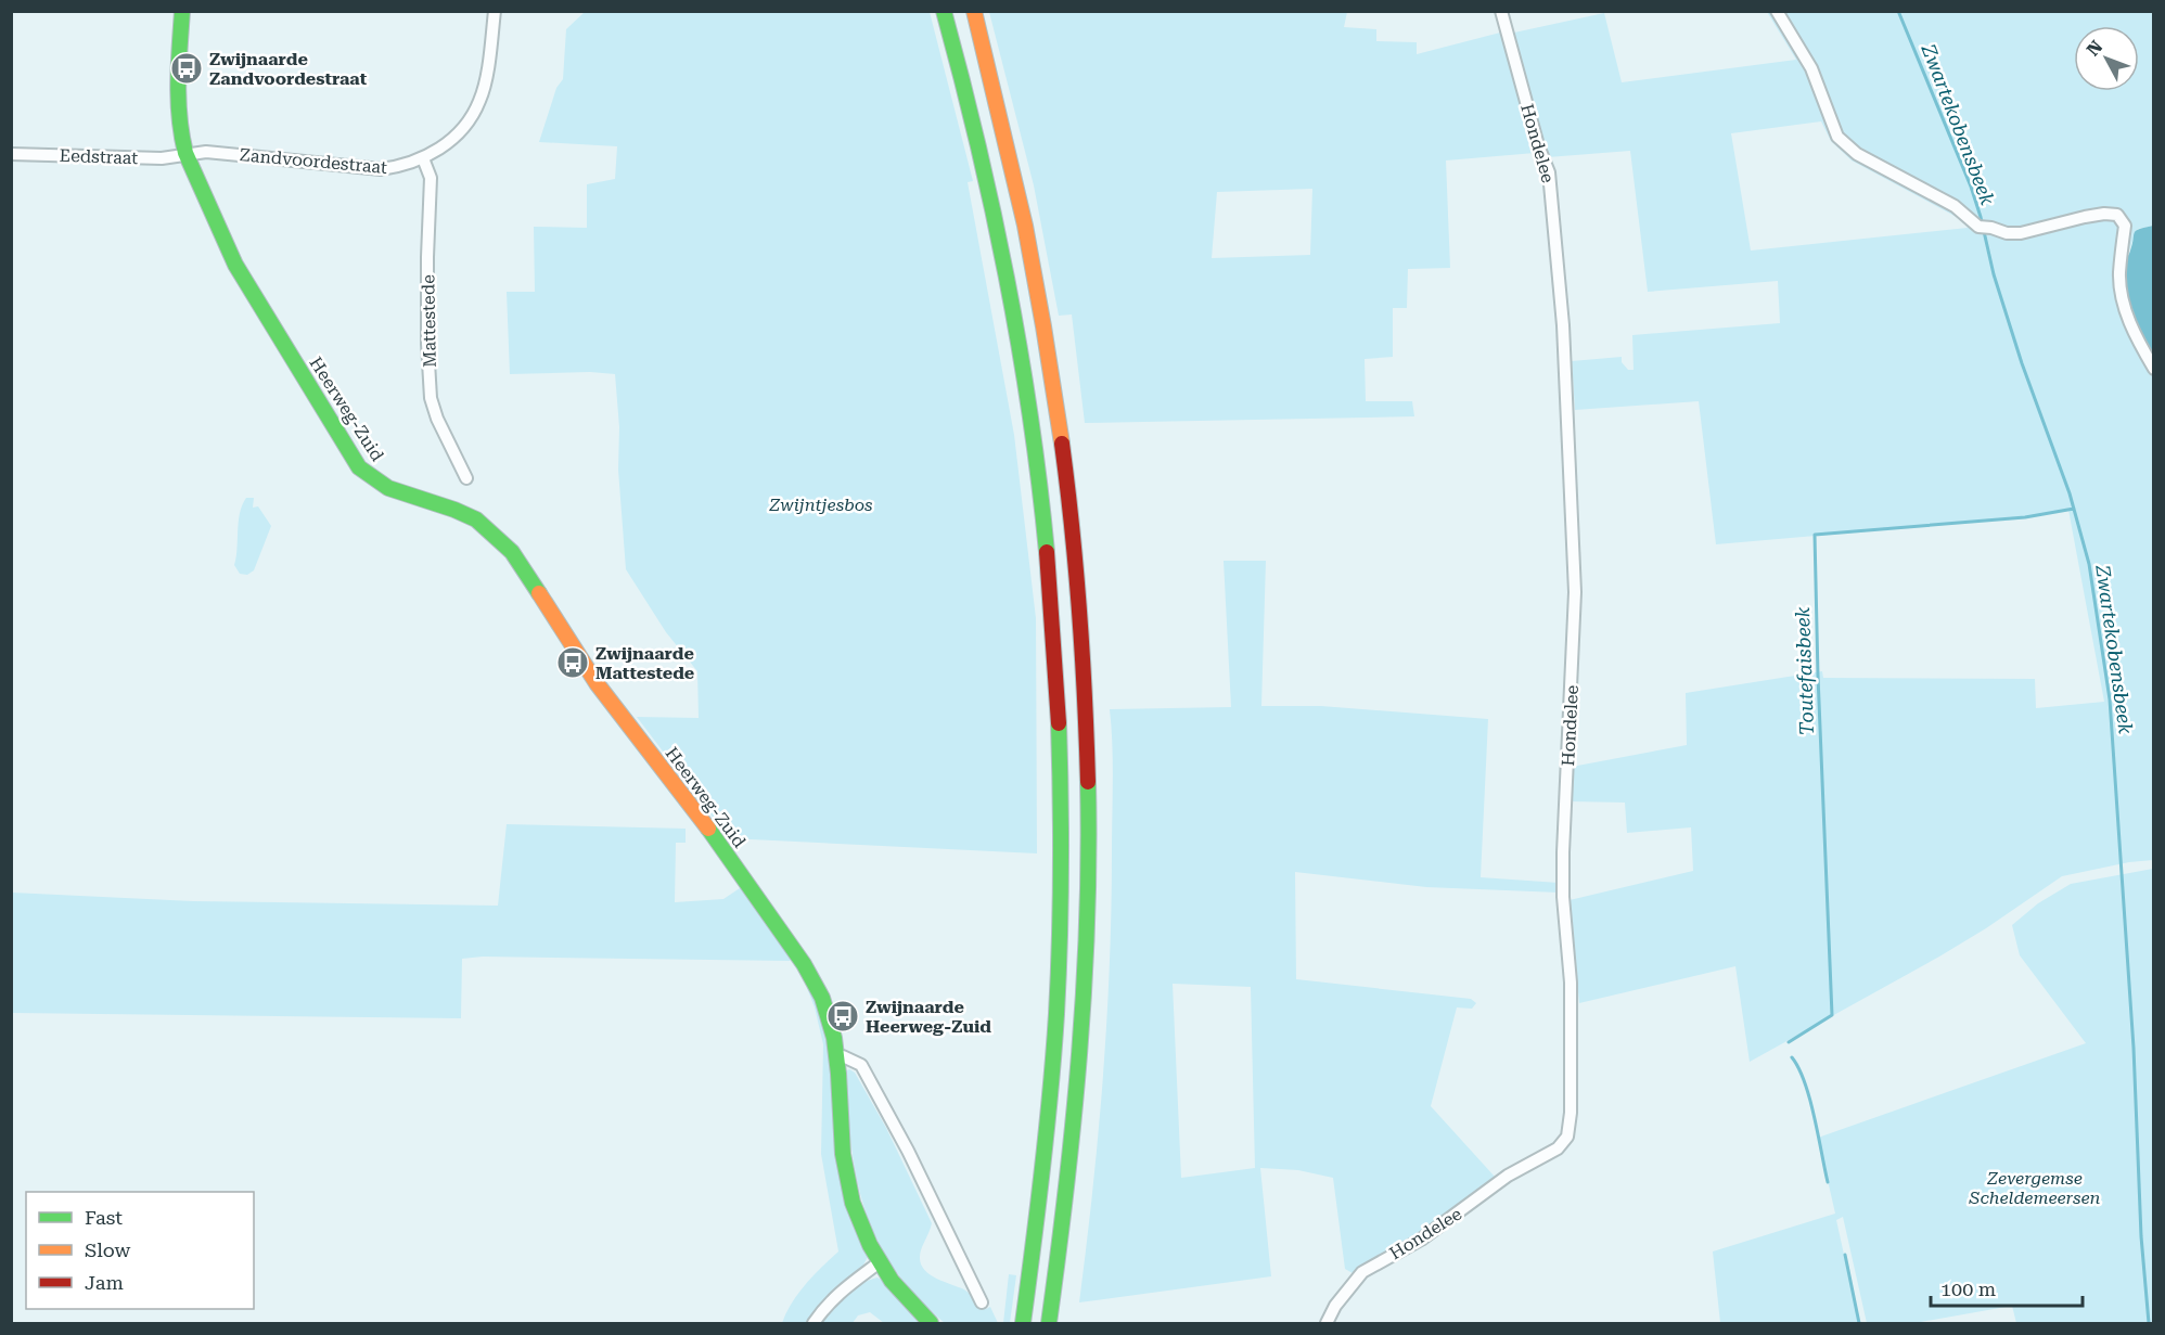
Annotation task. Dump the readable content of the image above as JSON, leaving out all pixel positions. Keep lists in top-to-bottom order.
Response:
{
  "streets": {
    "main road": ["Heerweg-Zuid"],
    "street": [
      "Hondelee",
      "Eedstraat",
      "Zandvoordestraat",
      "Mattestede"
    ]
  },
  "crossings": [
    ["Eedstraat", "Zandvoordestraat"],
    ["Eedstraat", "Heerweg-Zuid"],
    ["Zandvoordestraat", "Mattestede"],
    ["Zandvoordestraat", "Heerweg-Zuid"]
  ],
  "water": ["Zwartekobensbeek", "Toutefaisbeek"],
  "parks": ["Zwijntjesbos", "Zevergemse Scheldemeersen"],
  "places": {
    "bus stop": ["Zwijnaarde Zandvoordestraat", "Zwijnaarde Mattestede", "Zwijnaarde Heerweg-Zuid"]
  },
  "legend": ["Fast", "Slow", "Jam"],
  "scale_bar": "100 m",
  "north": "top left"
}
